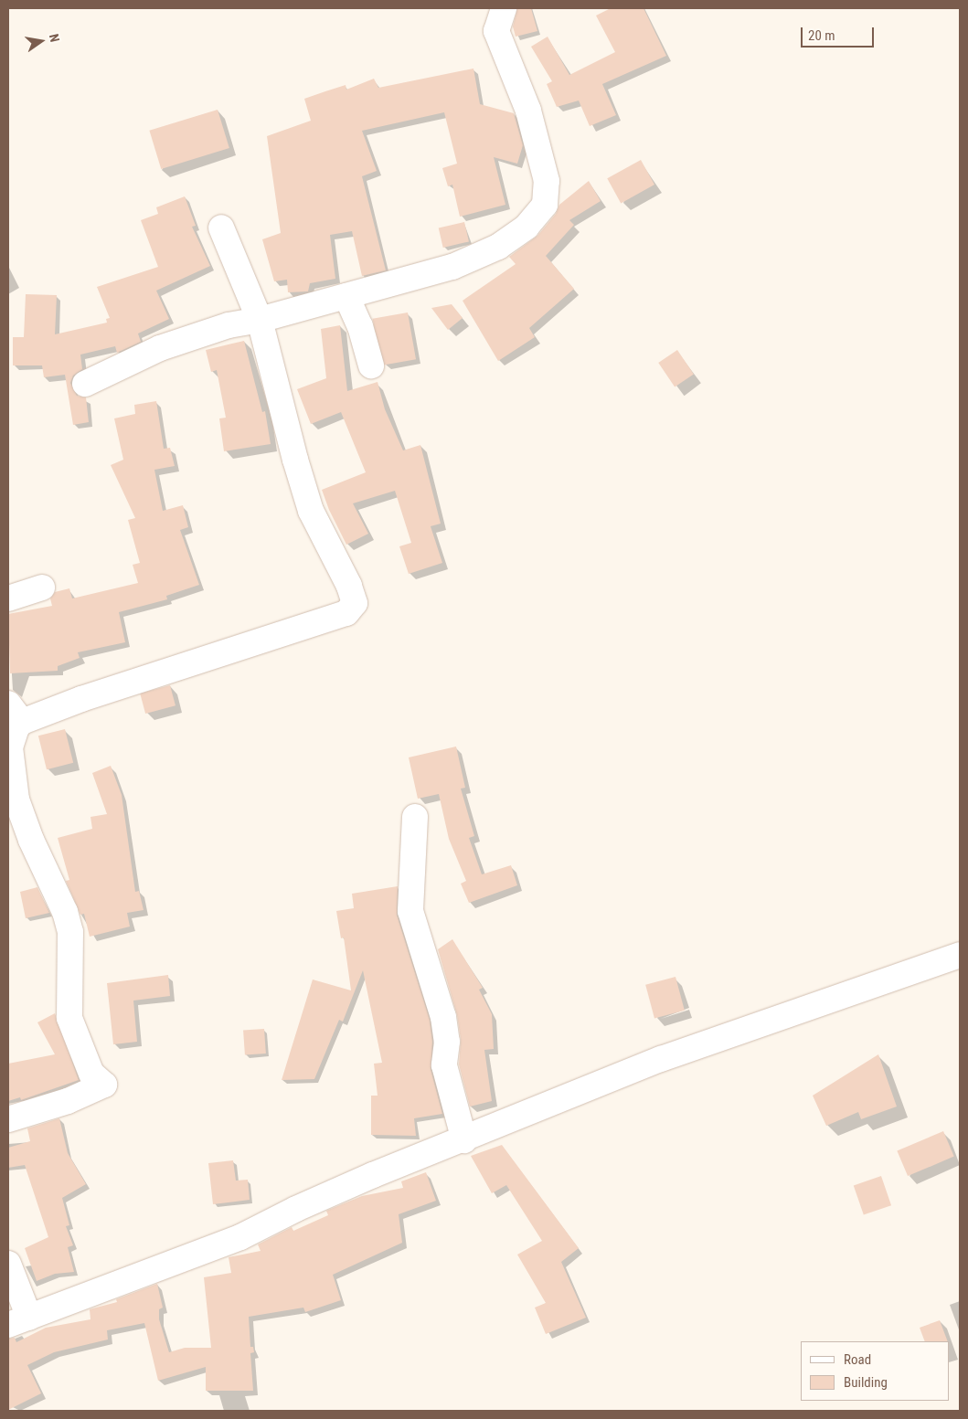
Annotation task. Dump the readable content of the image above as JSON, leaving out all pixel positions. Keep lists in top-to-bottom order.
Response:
{
  "legend": ["Road", "Building"],
  "scale_bar": "20 m",
  "north": "right"
}
